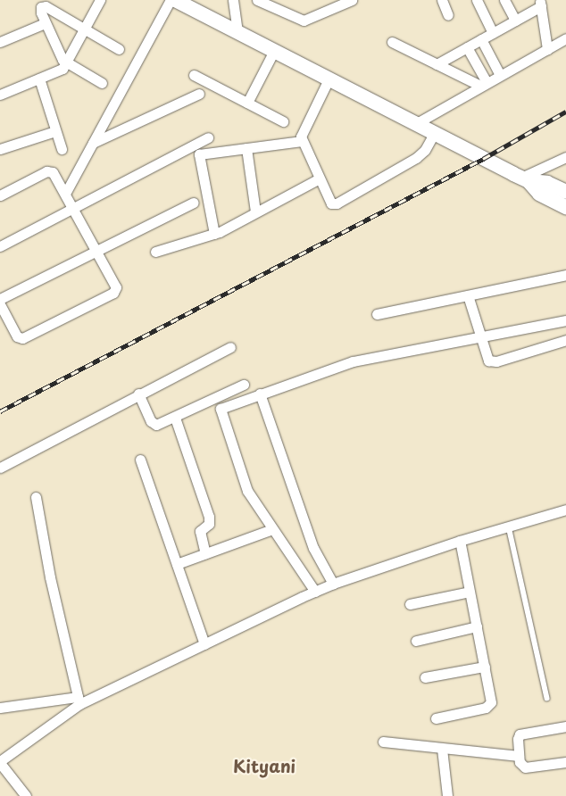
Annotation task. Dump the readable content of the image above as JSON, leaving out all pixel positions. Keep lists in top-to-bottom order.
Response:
{
  "districts": ["Kityani"]
}
